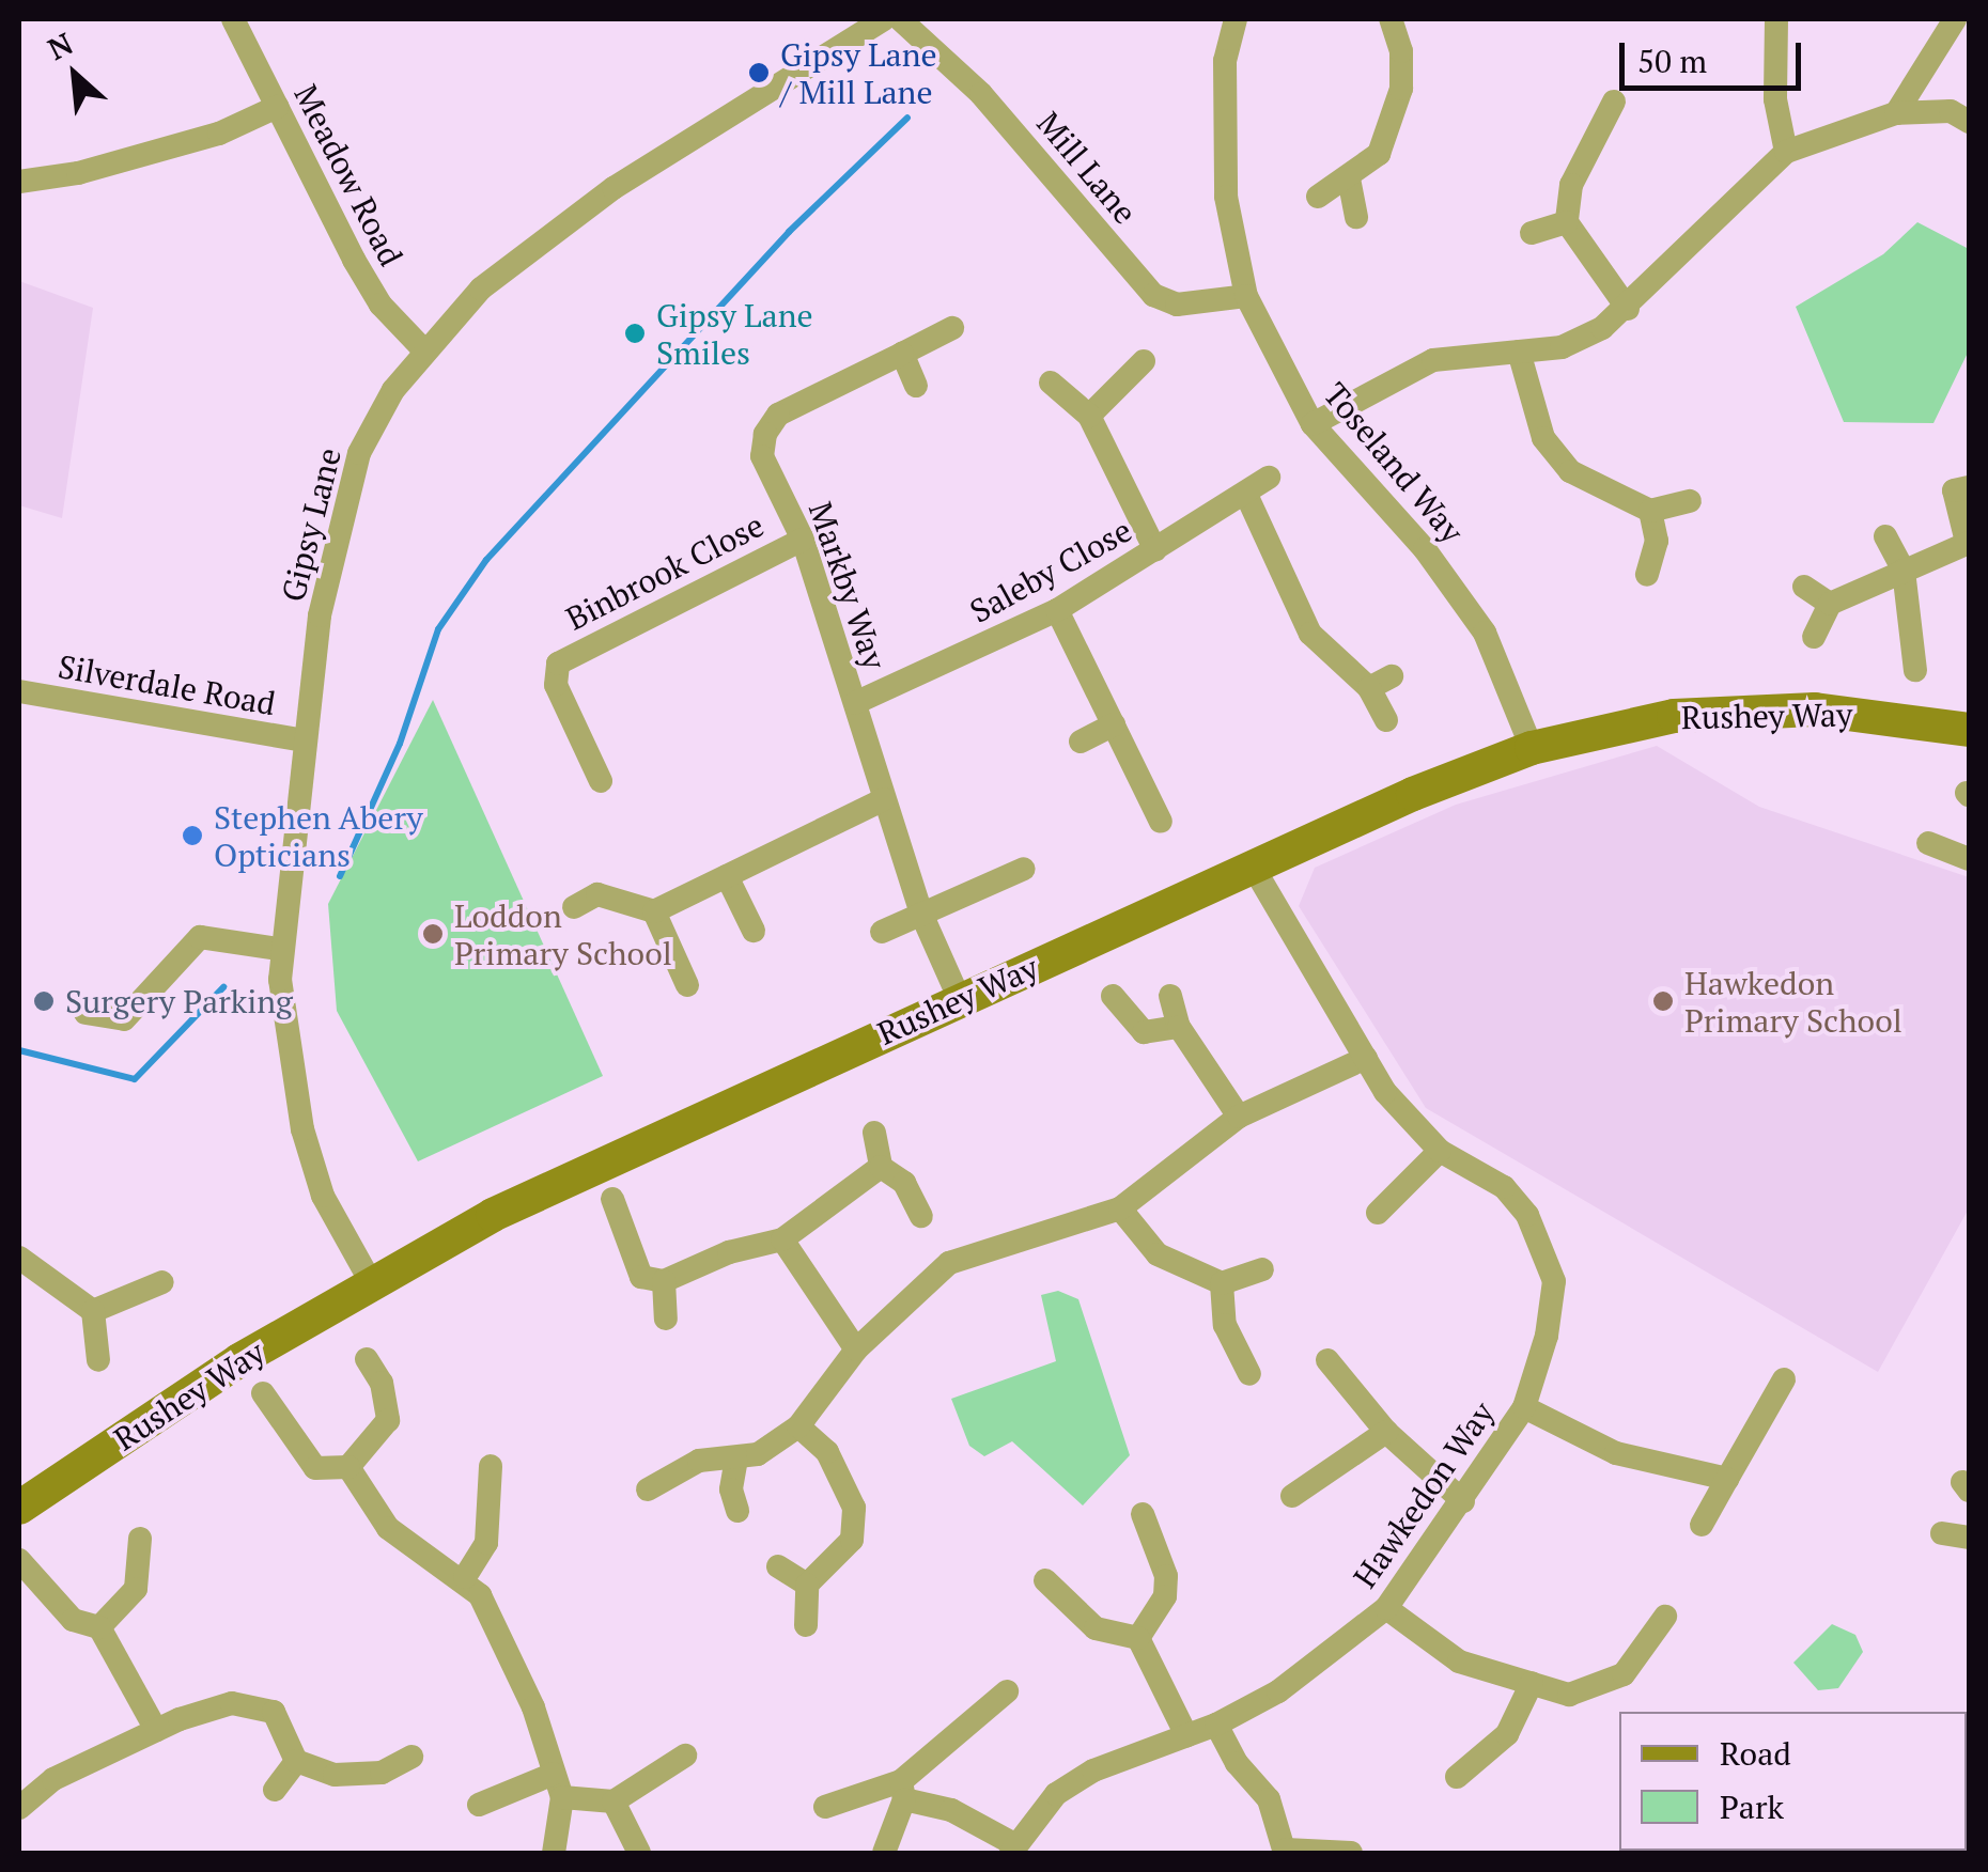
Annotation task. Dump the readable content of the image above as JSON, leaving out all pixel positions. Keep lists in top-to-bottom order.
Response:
{
  "streets": {
    "street": [
      "Mill Lane",
      "Meadow Road",
      "Toseland Way",
      "Gipsy Lane",
      "Saleby Close",
      "Binbrook Close",
      "Markby Way",
      "Silverdale Road",
      "Rushey Way",
      "Hawkedon Way"
    ]
  },
  "crossings": [
    ["Mill Lane", "Toseland Way"],
    ["Meadow Road", "Gipsy Lane"],
    ["Toseland Way", "Rushey Way"],
    ["Gipsy Lane", "Silverdale Road"],
    ["Gipsy Lane", "Rushey Way"],
    ["Saleby Close", "Markby Way"],
    ["Binbrook Close", "Markby Way"],
    ["Markby Way", "Rushey Way"],
    ["Rushey Way", "Hawkedon Way"]
  ],
  "places": [
    "Gipsy Lane / Mill Lane",
    "Gipsy Lane Smiles",
    "Stephen Abery Opticians",
    "Loddon Primary School",
    "Surgery Parking",
    "Hawkedon Primary School"
  ],
  "legend": ["Road", "Park"],
  "scale_bar": "50 m",
  "north": "top left"
}
